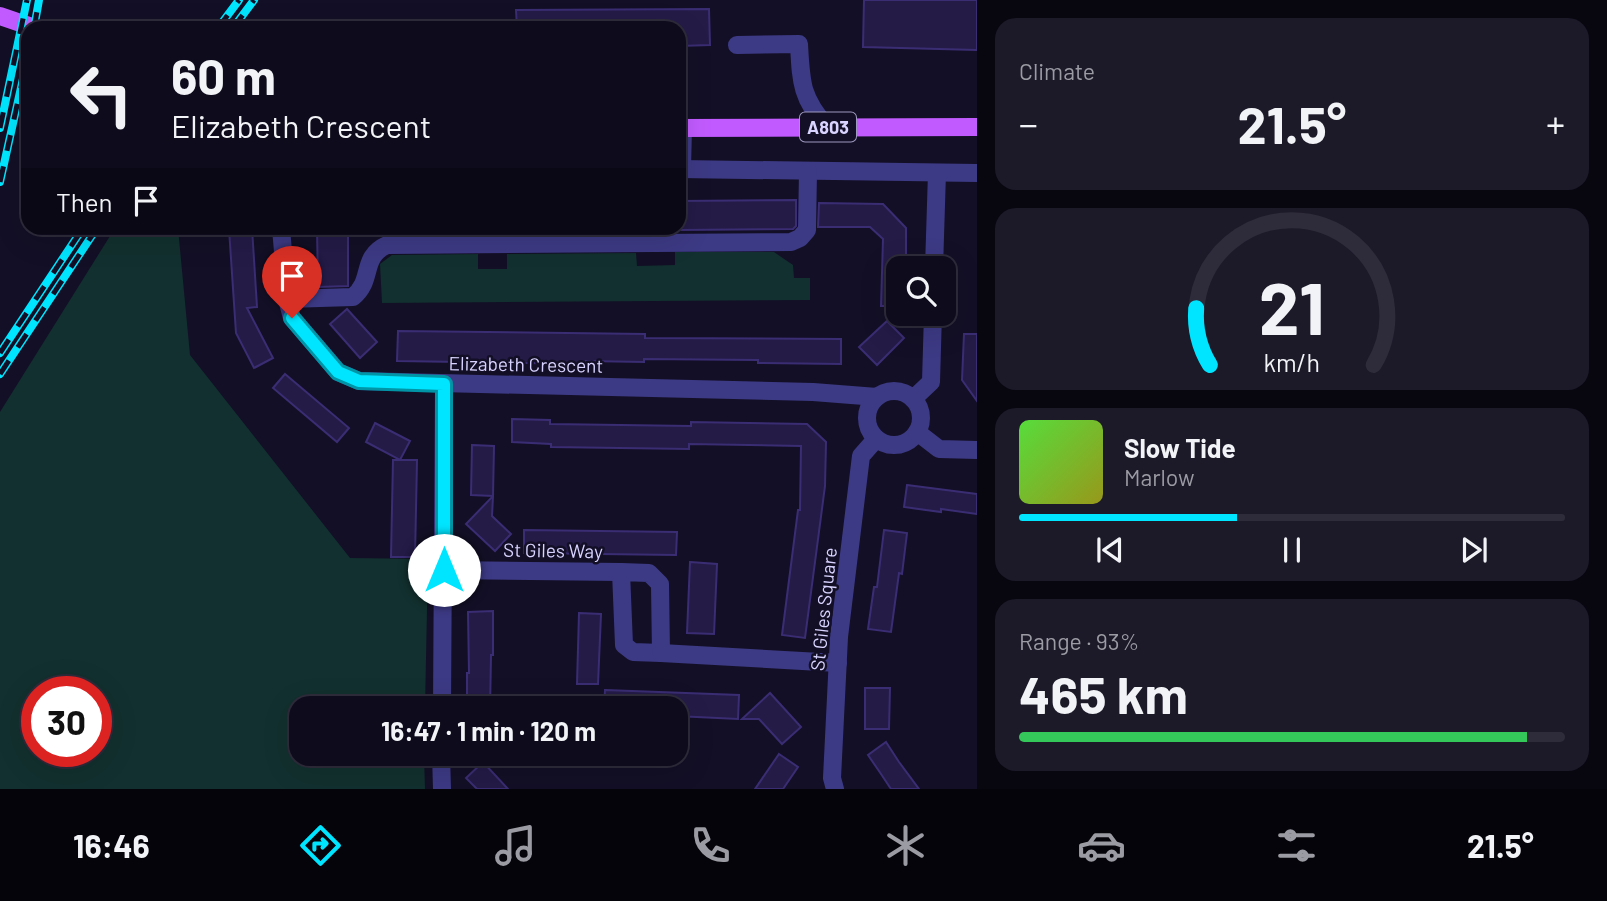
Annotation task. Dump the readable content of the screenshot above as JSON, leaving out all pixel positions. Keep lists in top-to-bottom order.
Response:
{
  "streets": {
    "main road": ["A803"],
    "street": ["Elizabeth Crescent", "St Giles Way", "St Giles Square"]
  },
  "crossings": [
    ["Elizabeth Crescent", "St Giles Square"],
    ["St Giles Way", "St Giles Square"]
  ],
  "page": {
    "tile": [
      "Climate",
      ["Range · 93%", "465 km"]
    ],
    "turn": ["60 m", "Elizabeth Crescent"],
    "heat": ["−", "21.5°", "+"],
    "then": "Then",
    "song": ["Slow Tide", "Marlow"],
    "limit": "30",
    "trip": "16:47 · 1 min · 120 m",
    "tabs": ["16:46", "21.5°"],
    "gauge": ["21", "km/h"]
  }
}
